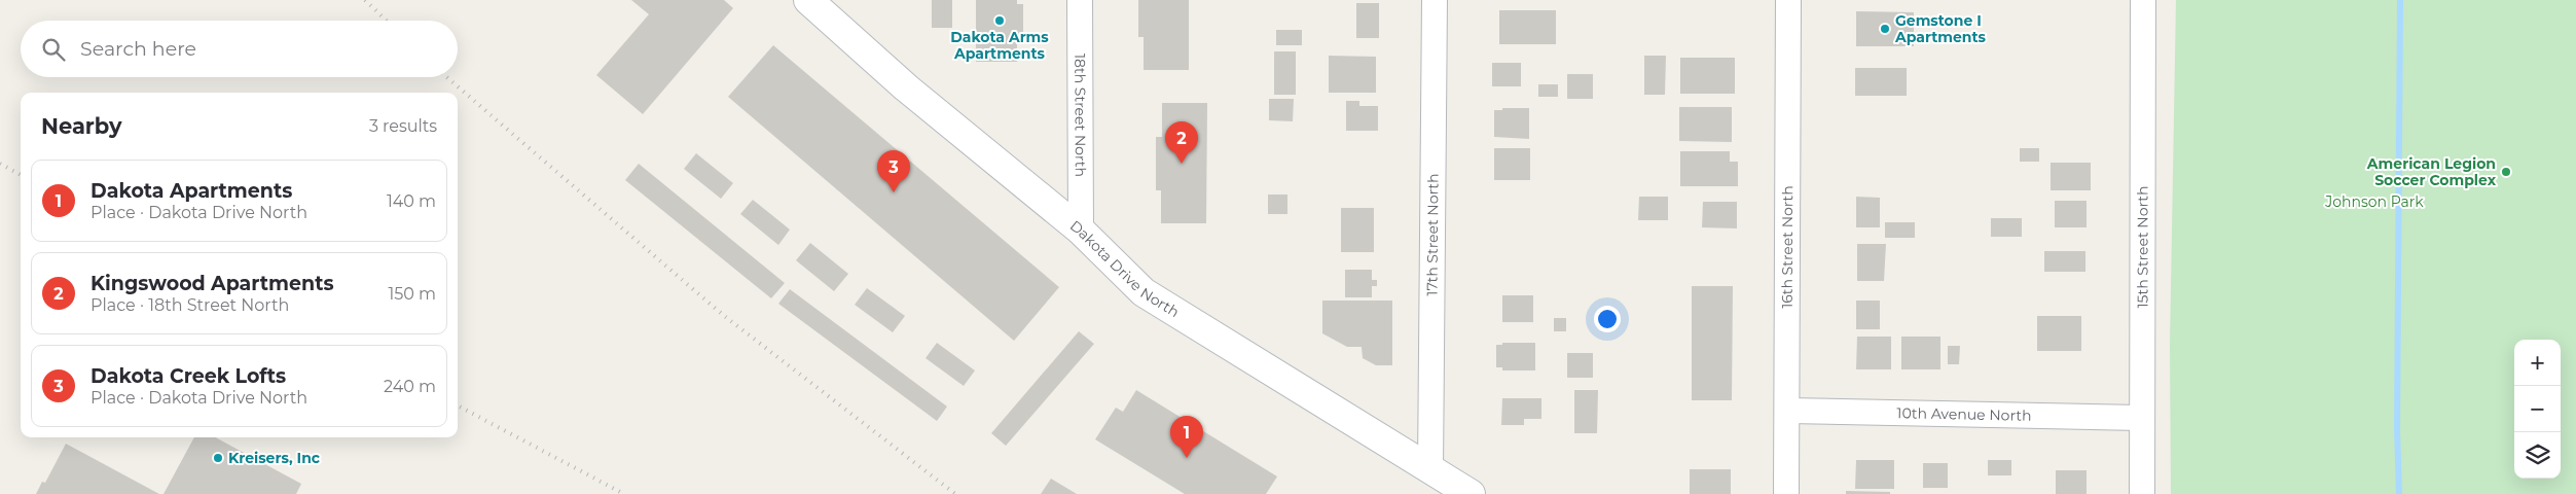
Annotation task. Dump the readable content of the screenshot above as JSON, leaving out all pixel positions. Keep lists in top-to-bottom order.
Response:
{
  "streets": {
    "street": [
      "18th Street North",
      "17th Street North",
      "16th Street North",
      "15th Street North",
      "Dakota Drive North",
      "10th Avenue North"
    ]
  },
  "crossings": [
    ["18th Street North", "Dakota Drive North"],
    ["17th Street North", "Dakota Drive North"],
    ["16th Street North", "10th Avenue North"],
    ["15th Street North", "10th Avenue North"]
  ],
  "parks": ["Johnson Park"],
  "places": [
    "Dakota Arms Apartments",
    "Gemstone I Apartments",
    "American Legion Soccer Complex",
    "Kreisers, Inc"
  ],
  "page": {
    "search": "Search here",
    "heading": ["Nearby", "3 results"],
    "pins": ["2", "3", "1"],
    "list": [
      {
        "mark": "1",
        "name": "Dakota Apartments",
        "note": "Place · Dakota Drive North",
        "value": "140 m"
      },
      {
        "mark": "2",
        "name": "Kingswood Apartments",
        "note": "Place · 18th Street North",
        "value": "150 m"
      },
      {
        "mark": "3",
        "name": "Dakota Creek Lofts",
        "note": "Place · Dakota Drive North",
        "value": "240 m"
      }
    ],
    "map_buttons": ["+", "−"]
  }
}
